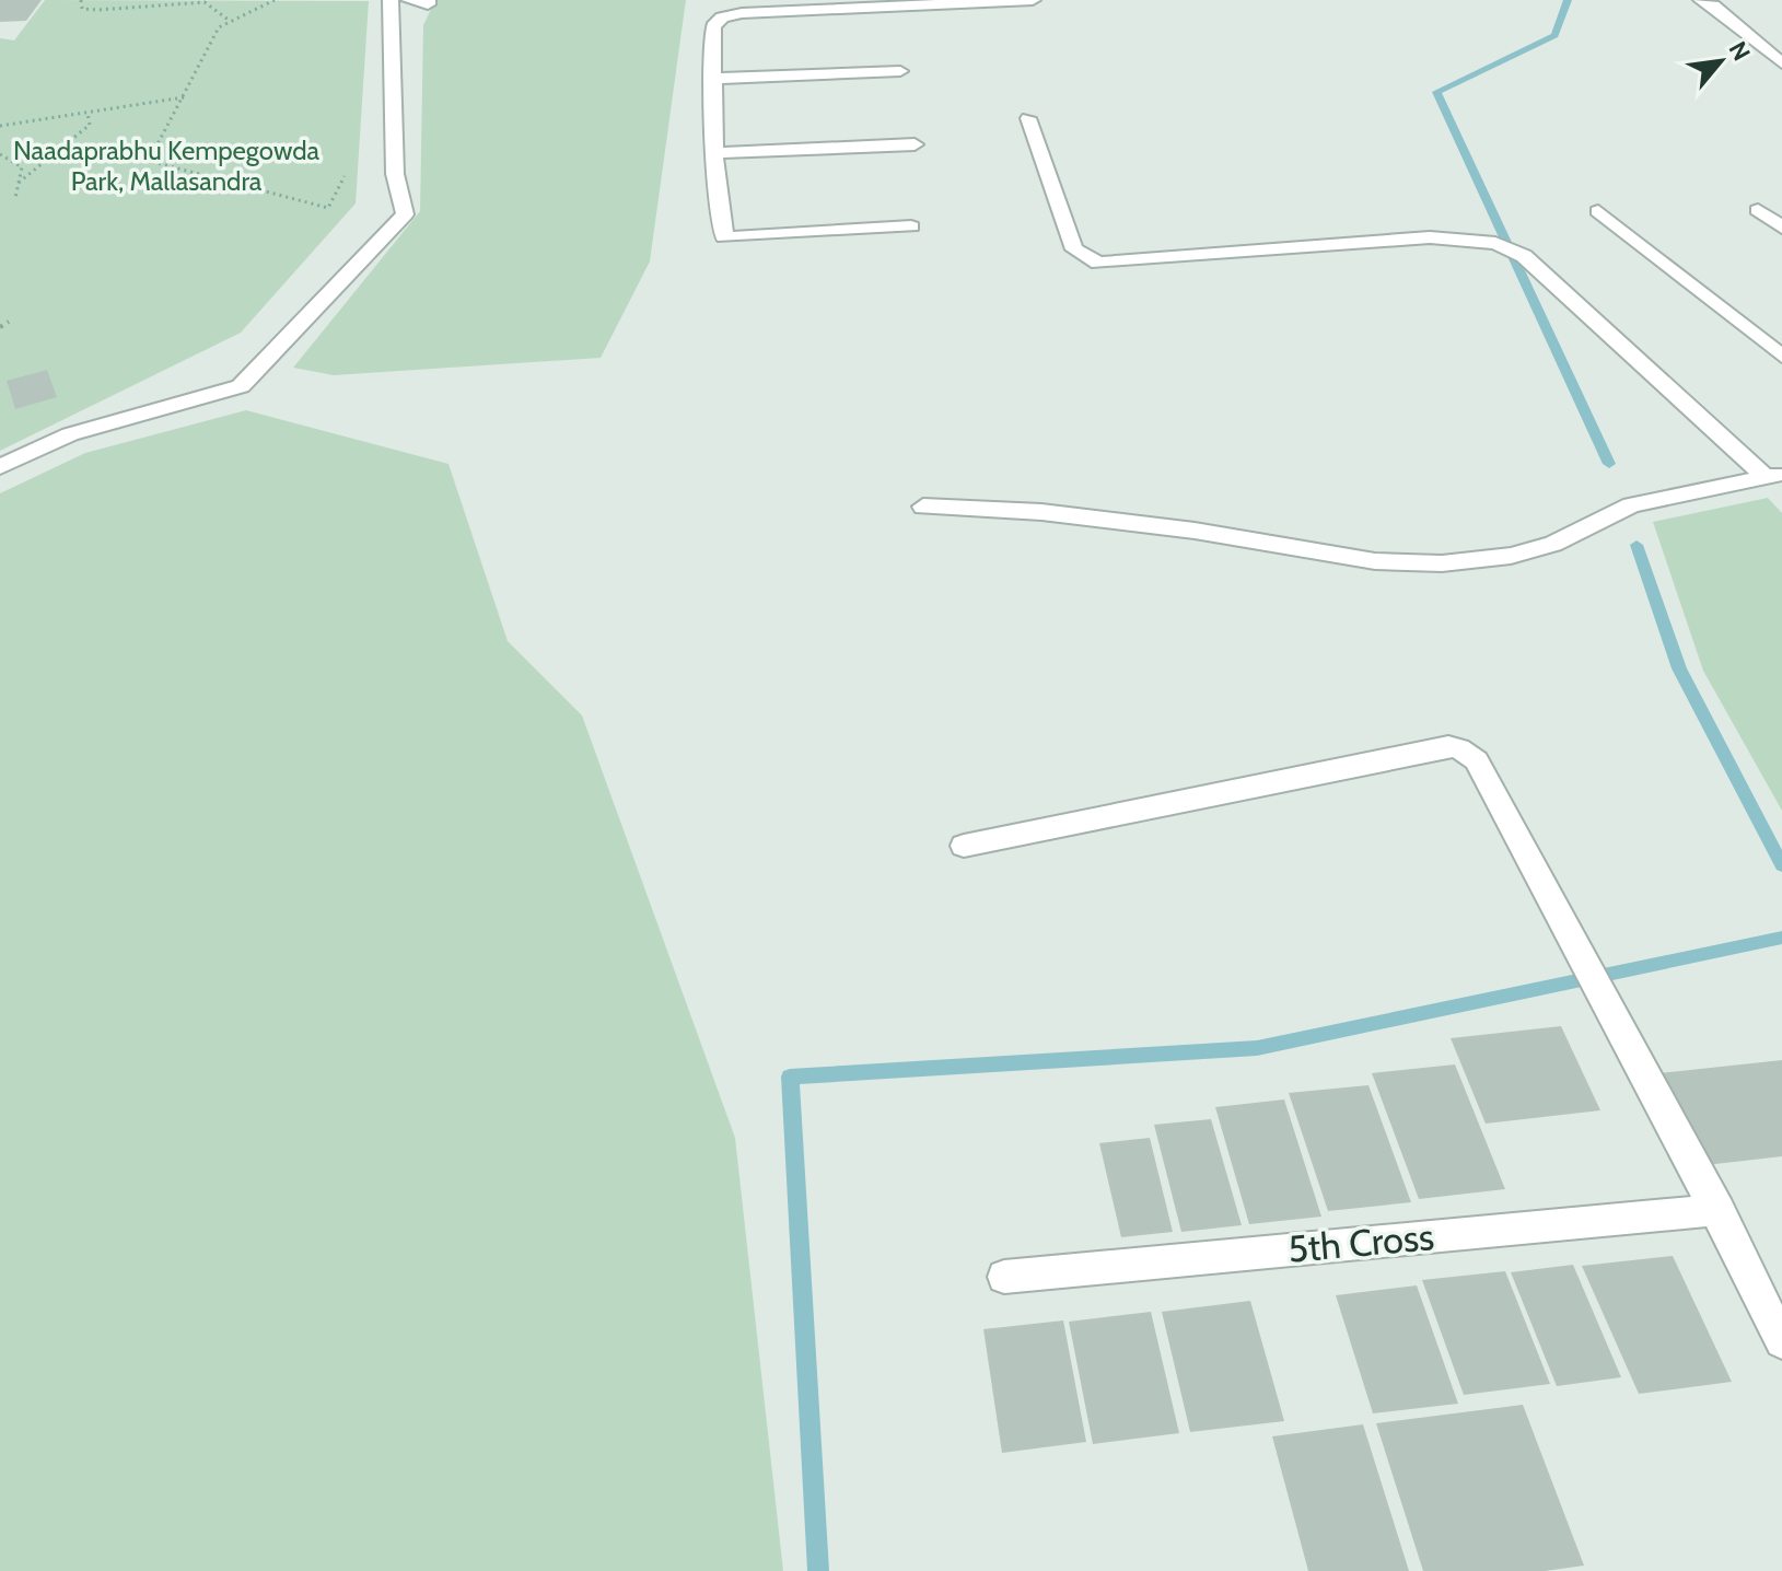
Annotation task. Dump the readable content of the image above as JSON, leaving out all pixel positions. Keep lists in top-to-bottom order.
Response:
{
  "streets": {
    "street": ["5th Cross"]
  },
  "parks": ["Naadaprabhu Kempegowda Park, Mallasandra"],
  "north": "top right"
}
